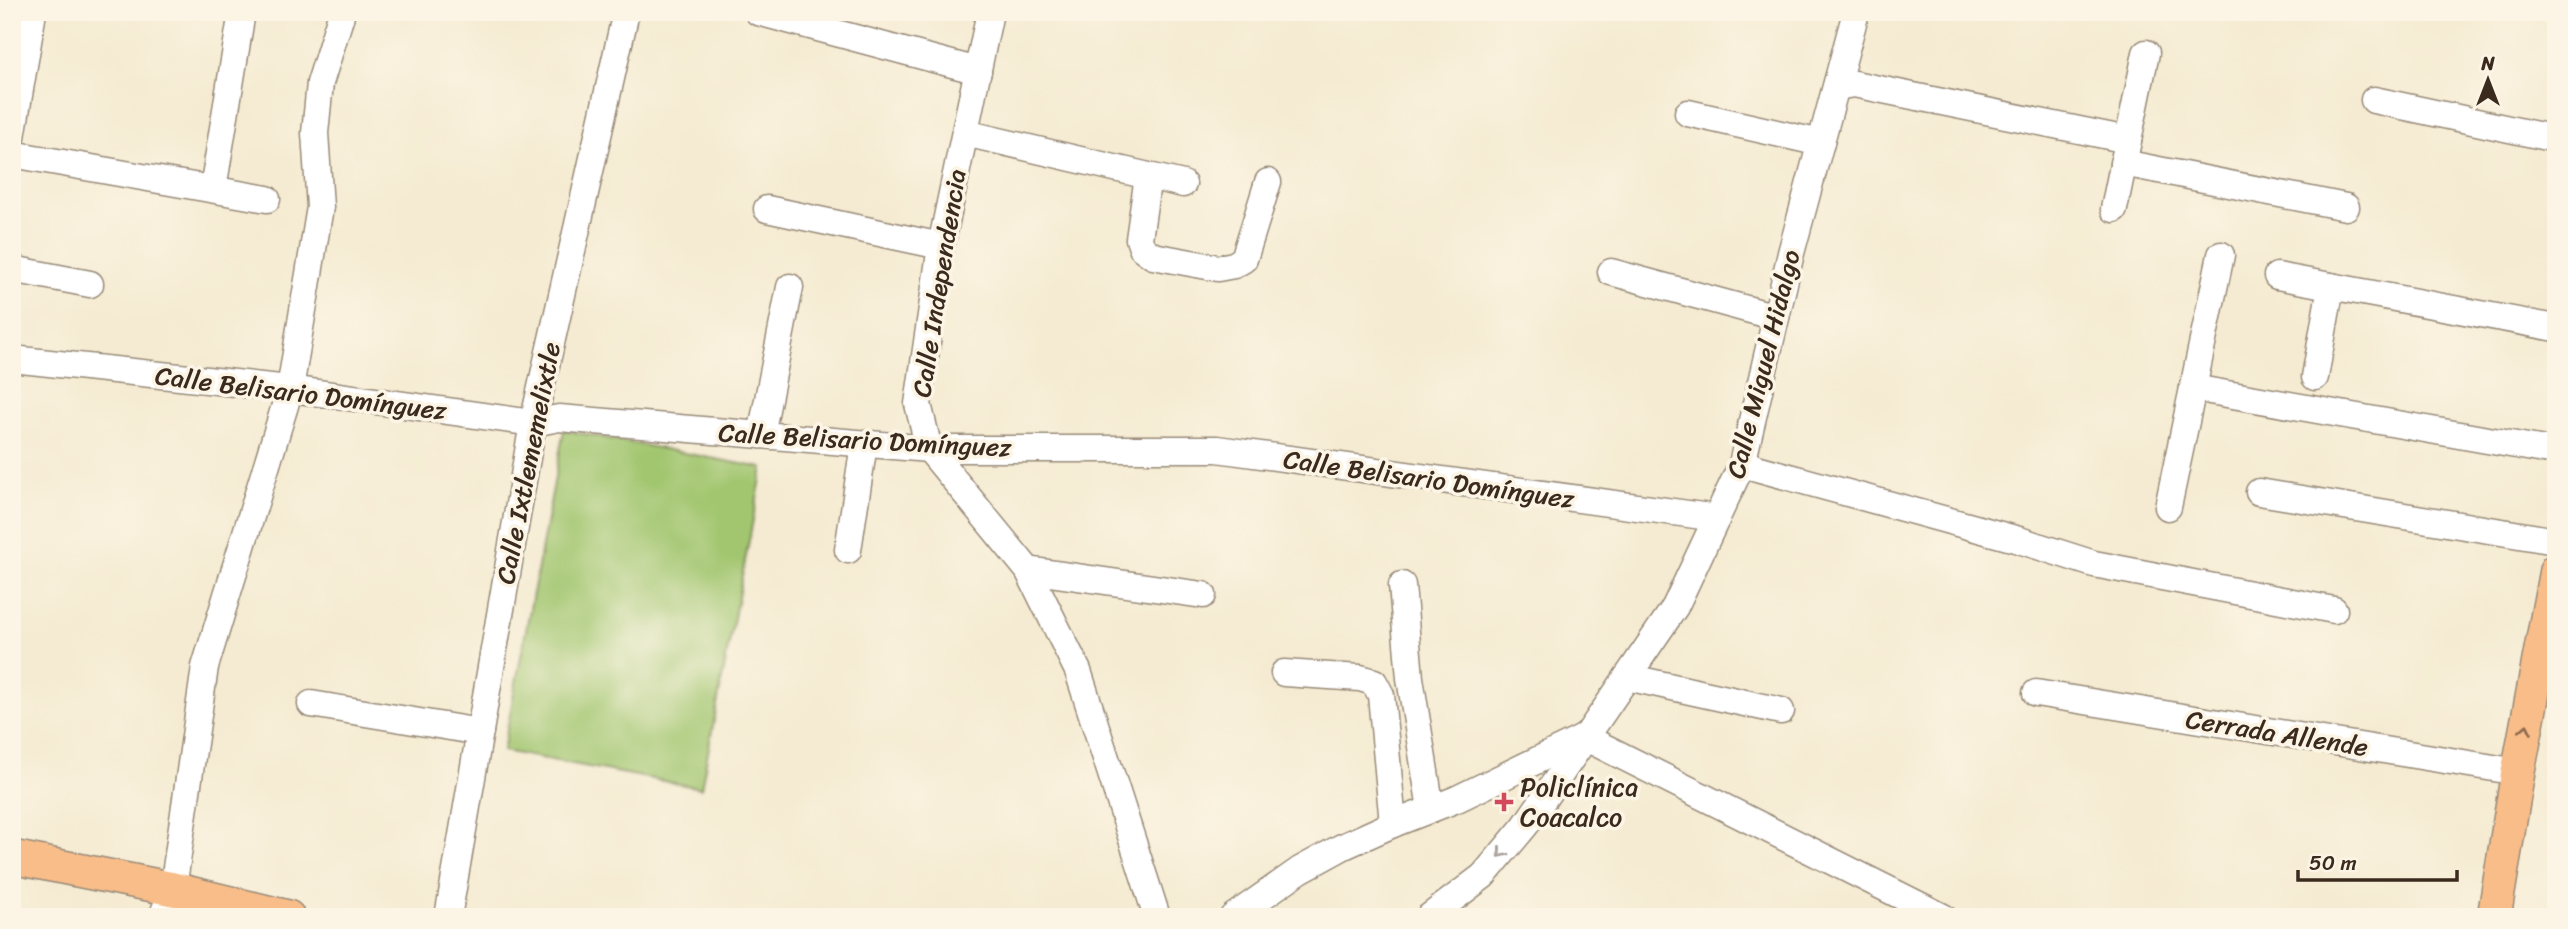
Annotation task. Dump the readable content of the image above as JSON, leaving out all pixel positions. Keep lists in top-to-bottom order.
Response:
{
  "streets": {
    "street": [
      "Calle Independencia",
      "Calle Miguel Hidalgo",
      "Calle Belisario Domínguez",
      "Calle Ixtlememelixtle",
      "Cerrada Allende"
    ]
  },
  "crossings": [
    ["Calle Independencia", "Calle Belisario Domínguez"],
    ["Calle Miguel Hidalgo", "Calle Belisario Domínguez"],
    ["Calle Belisario Domínguez", "Calle Ixtlememelixtle"]
  ],
  "places": {
    "health": ["Policlínica Coacalco"]
  },
  "scale_bar": "50 m",
  "north": "top"
}
